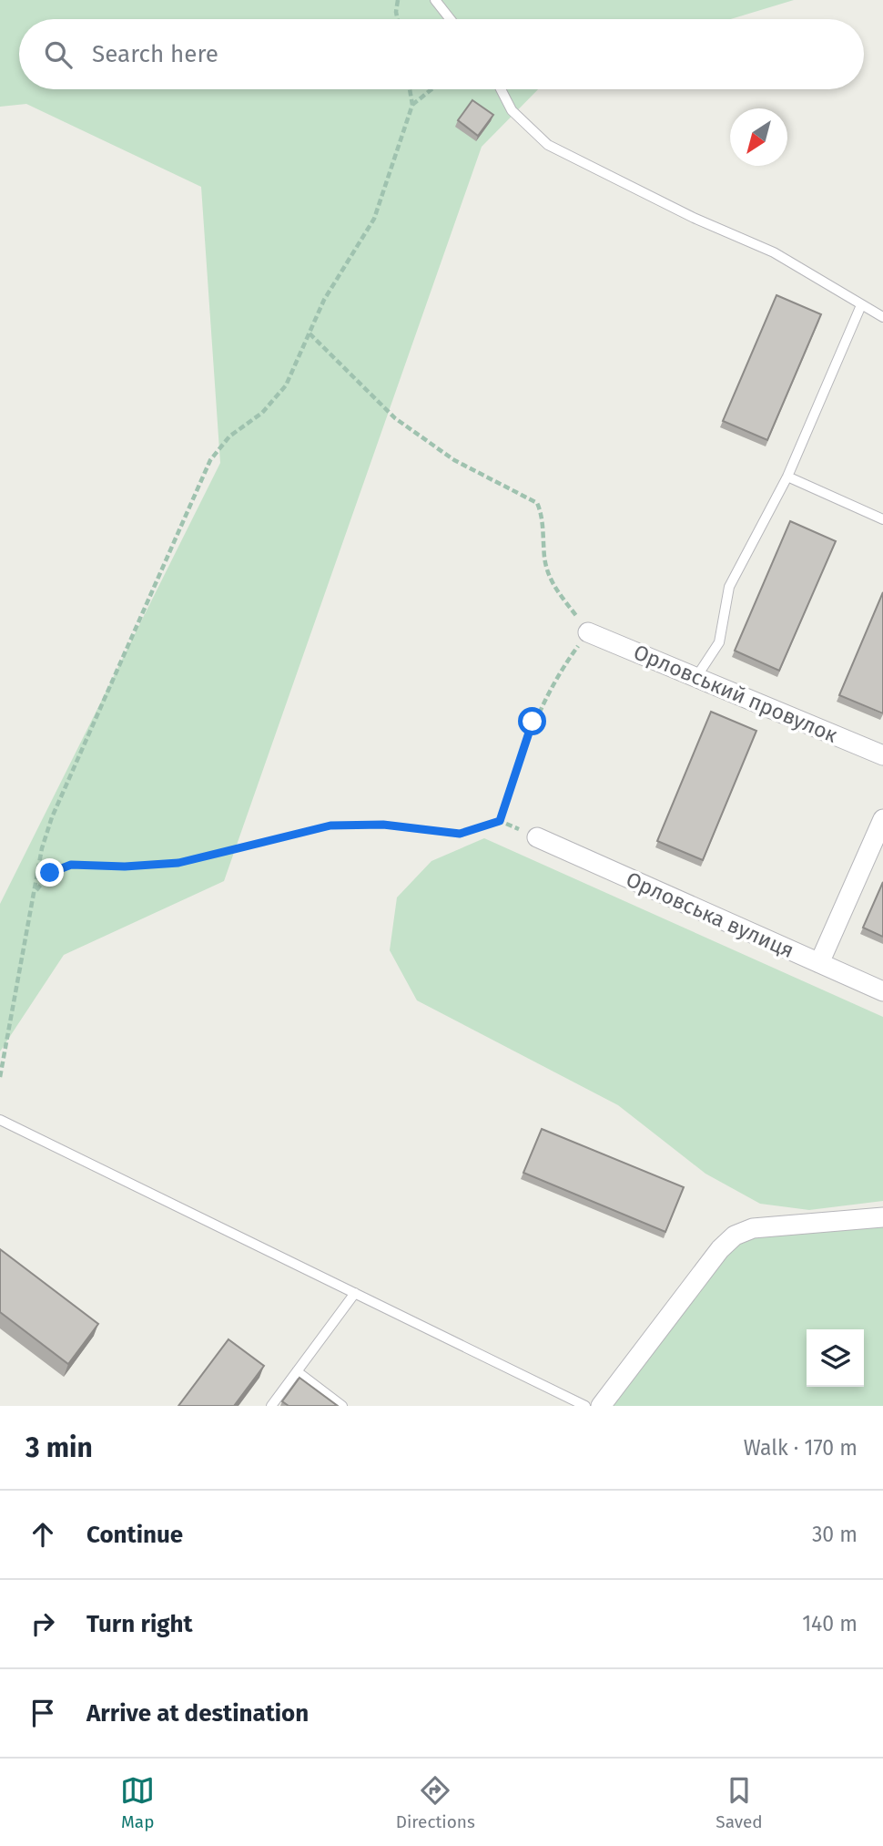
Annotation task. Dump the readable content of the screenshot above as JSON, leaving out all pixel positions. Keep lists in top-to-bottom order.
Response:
{
  "streets": {
    "street": ["Орловський провулок", "Орловська вулиця"]
  },
  "north": "bottom left",
  "page": {
    "search": "Search here",
    "heading": ["3 min", "Walk · 170 m"],
    "list": [
      ["Continue", "30 m"],
      ["Turn right", "140 m"],
      "Arrive at destination"
    ],
    "nav": ["Map", "Directions", "Saved"]
  }
}
